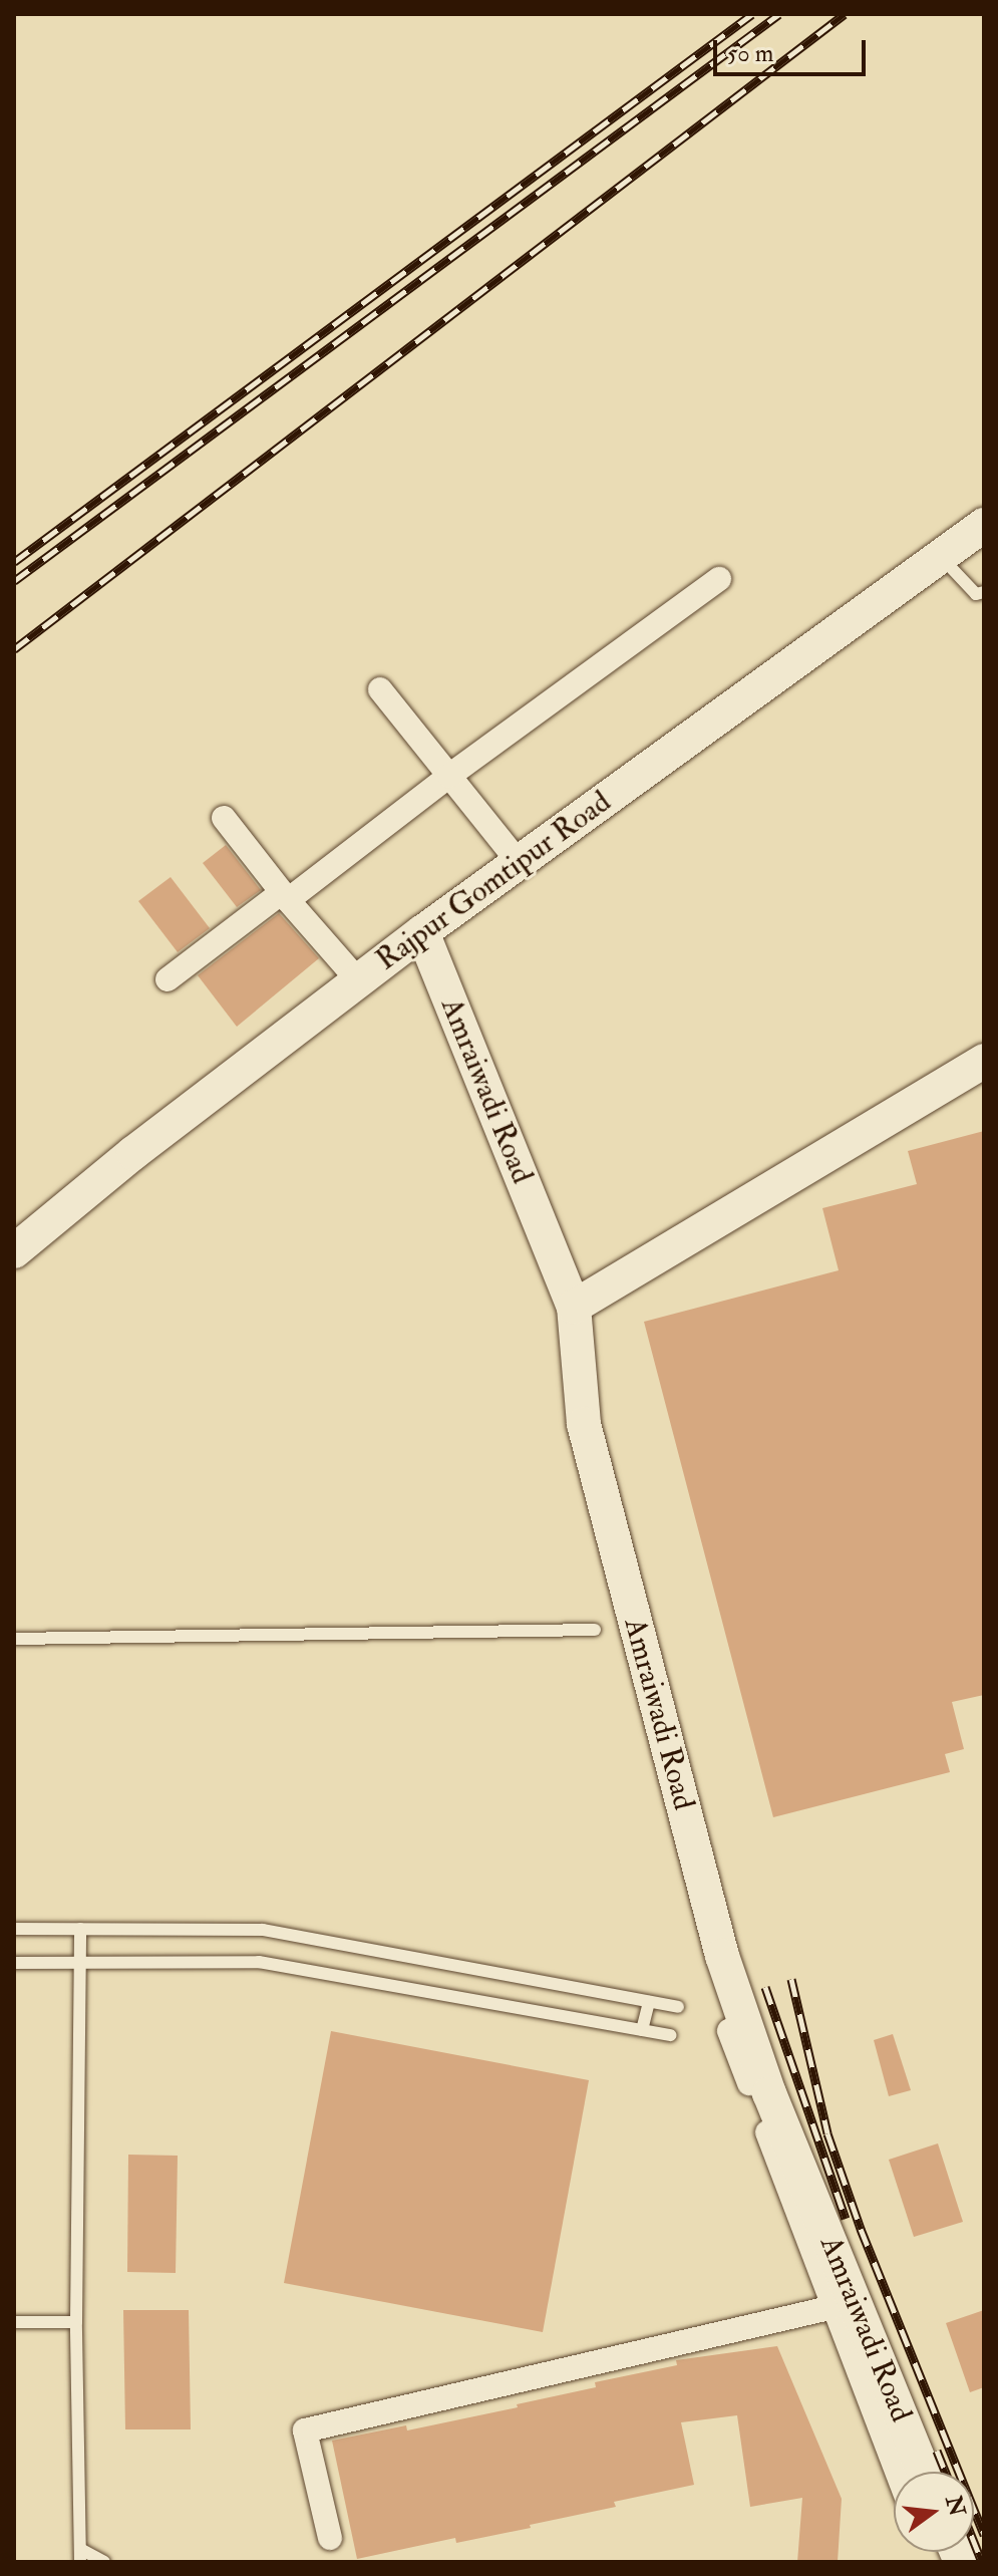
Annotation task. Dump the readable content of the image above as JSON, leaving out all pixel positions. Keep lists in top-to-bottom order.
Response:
{
  "streets": {
    "main road": ["Rajpur Gomtipur Road", "Amraiwadi Road"]
  },
  "crossings": [
    ["Rajpur Gomtipur Road", "Amraiwadi Road"]
  ],
  "scale_bar": "50 m",
  "north": "right"
}
